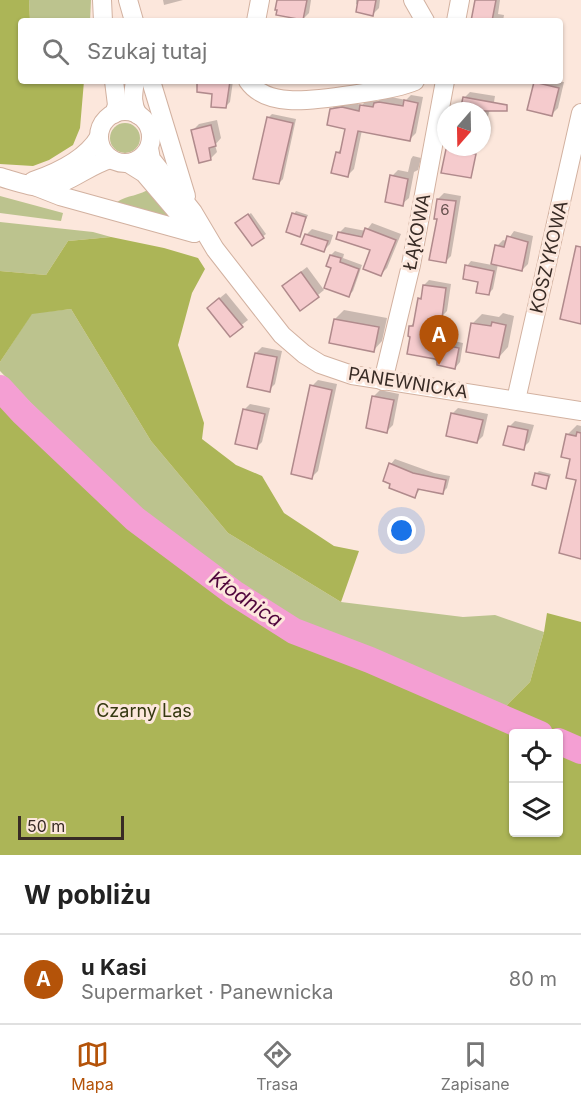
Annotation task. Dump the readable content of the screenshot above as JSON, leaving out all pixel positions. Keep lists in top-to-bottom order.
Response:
{
  "streets": {
    "street": ["ŁĄKOWA", "KOSZYKOWA", "PANEWNICKA"]
  },
  "crossings": [
    ["ŁĄKOWA", "PANEWNICKA"],
    ["KOSZYKOWA", "PANEWNICKA"]
  ],
  "water": ["Kłodnica"],
  "parks": ["Czarny Las"],
  "house_numbers": ["6"],
  "scale_bar": "50 m",
  "north": "bottom",
  "page": {
    "search": "Szukaj tutaj",
    "pins": "A",
    "scale": "50 m",
    "heading": "W pobliżu",
    "list": [
      {
        "mark": "A",
        "name": "u Kasi",
        "note": "Supermarket · Panewnicka",
        "value": "80 m"
      }
    ],
    "nav": ["Mapa", "Trasa", "Zapisane"]
  }
}
